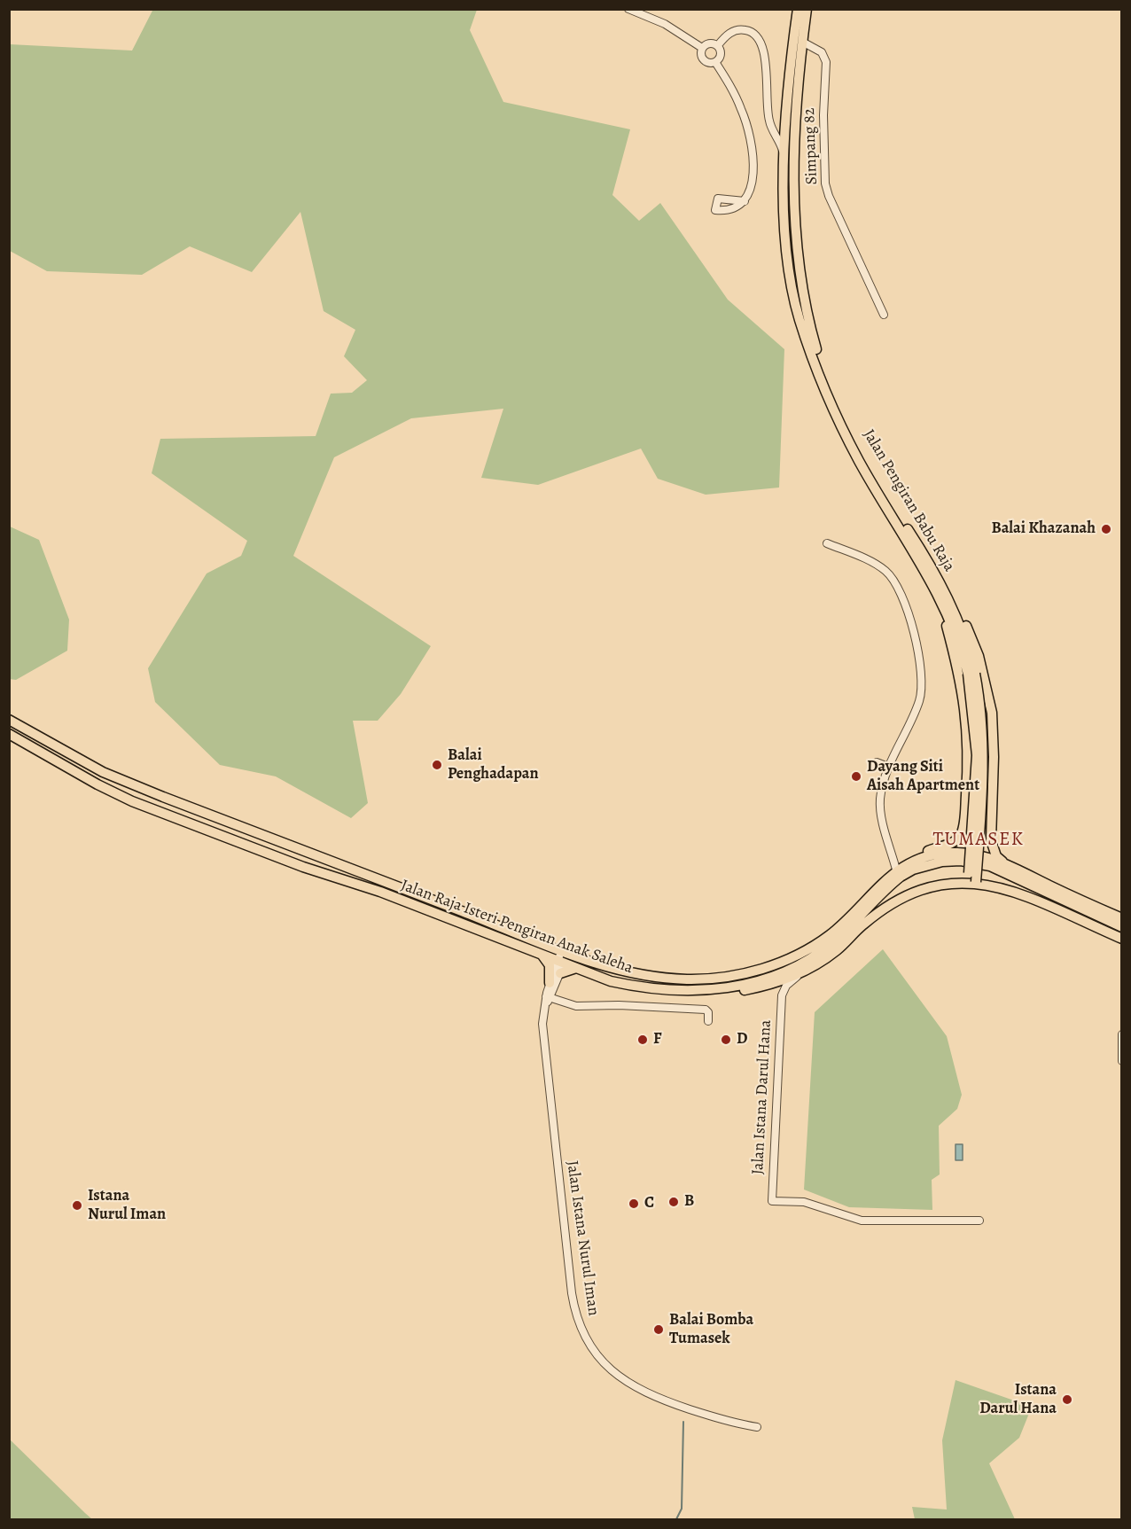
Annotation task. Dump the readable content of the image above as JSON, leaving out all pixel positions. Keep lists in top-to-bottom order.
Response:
{
  "streets": {
    "main road": ["Jalan Pengiran Babu Raja", "Jalan Raja Isteri Pengiran Anak Saleha"],
    "street": ["Simpang 82", "Jalan Istana Darul Hana", "Jalan Istana Nurul Iman"]
  },
  "crossings": [
    ["Simpang 82", "Jalan Pengiran Babu Raja"],
    ["Jalan Raja Isteri Pengiran Anak Saleha", "Jalan Istana Nurul Iman"]
  ],
  "districts": ["TUMASEK"],
  "places": [
    "Balai Khazanah",
    "Balai Penghadapan",
    "Dayang Siti Aisah Apartment",
    "F",
    "D",
    "B",
    "C",
    "Istana Nurul Iman",
    "Balai Bomba Tumasek",
    "Istana Darul Hana"
  ]
}
